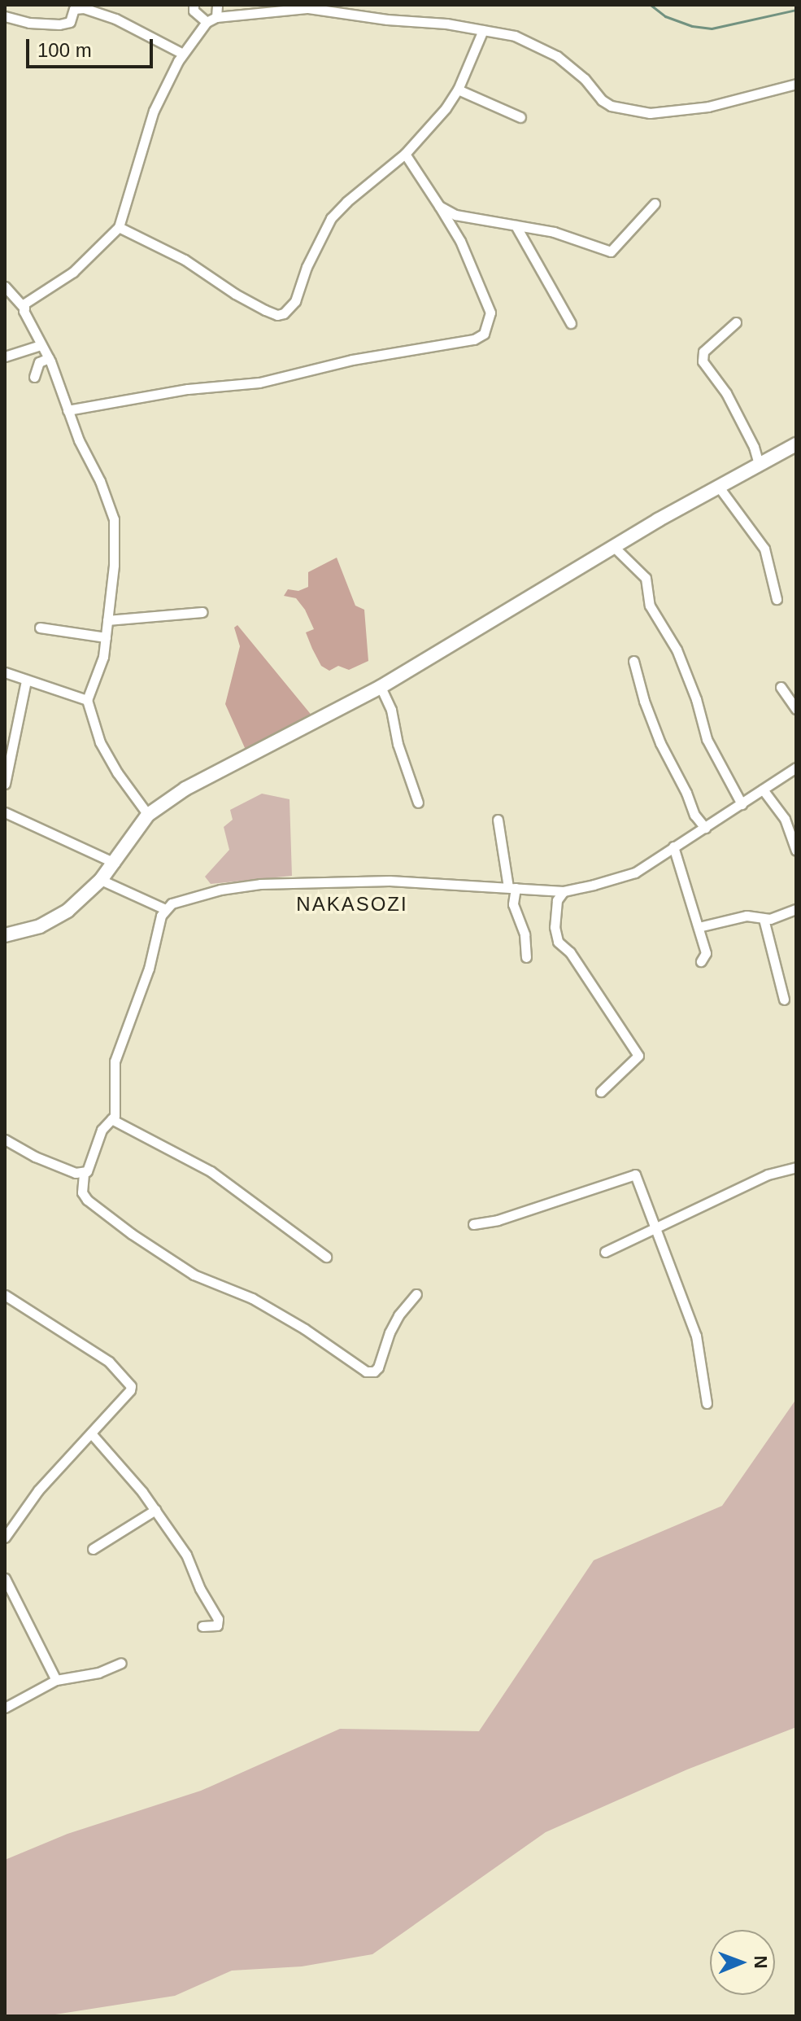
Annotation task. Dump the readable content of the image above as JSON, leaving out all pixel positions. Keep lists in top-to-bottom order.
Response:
{
  "districts": ["NAKASOZI"],
  "scale_bar": "100 m",
  "north": "right"
}
